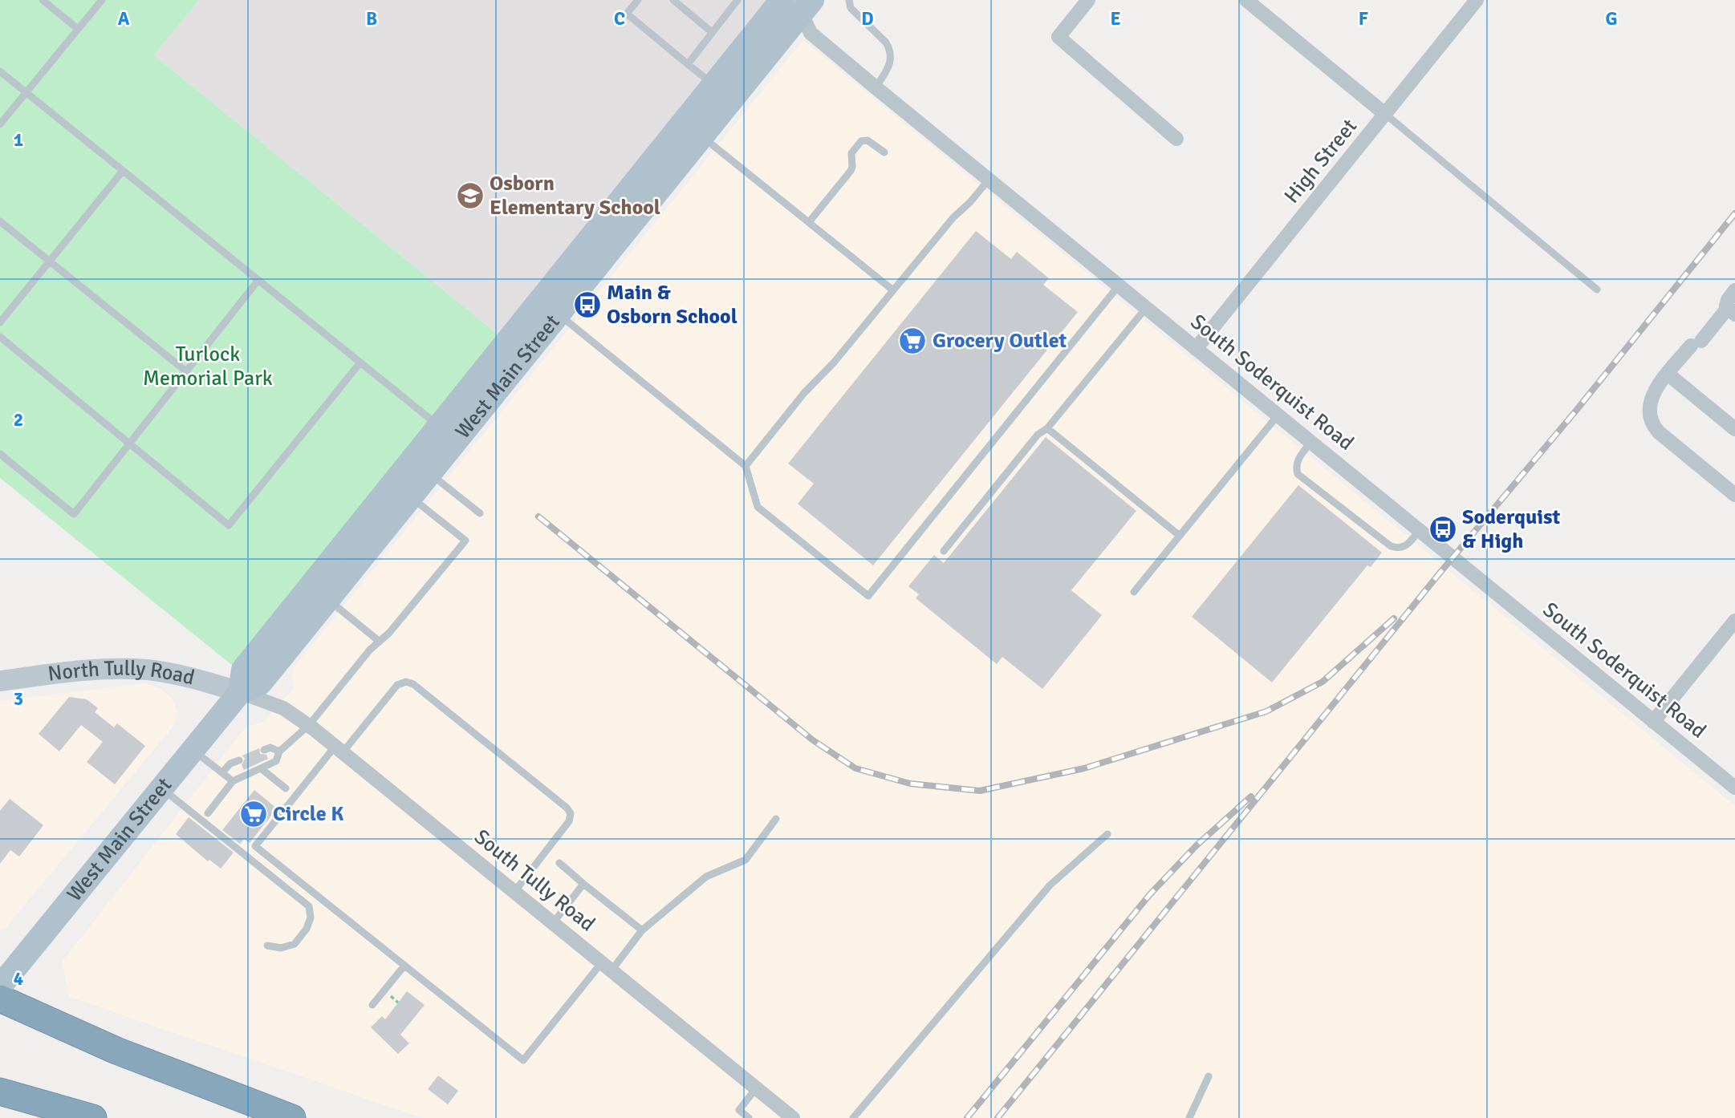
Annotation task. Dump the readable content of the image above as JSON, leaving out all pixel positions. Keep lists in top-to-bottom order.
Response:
{
  "streets": {
    "main road": ["West Main Street"],
    "street": [
      "High Street",
      "South Soderquist Road",
      "North Tully Road",
      "South Tully Road"
    ]
  },
  "crossings": [
    ["High Street", "South Soderquist Road"],
    ["West Main Street", "South Soderquist Road"],
    ["West Main Street", "North Tully Road"],
    ["West Main Street", "South Tully Road"],
    ["North Tully Road", "South Tully Road"]
  ],
  "parks": ["Turlock Memorial Park"],
  "places": {
    "school or university": ["Osborn Elementary School"],
    "bus stop": ["Main & Osborn School", "Soderquist & High"],
    "supermarket": ["Grocery Outlet", "Circle K"]
  },
  "grid": {
    "columns": [
      "A",
      "B",
      "C",
      "D",
      "E",
      "F",
      "G"
    ],
    "rows": [
      "1",
      "2",
      "3",
      "4"
    ]
  }
}
